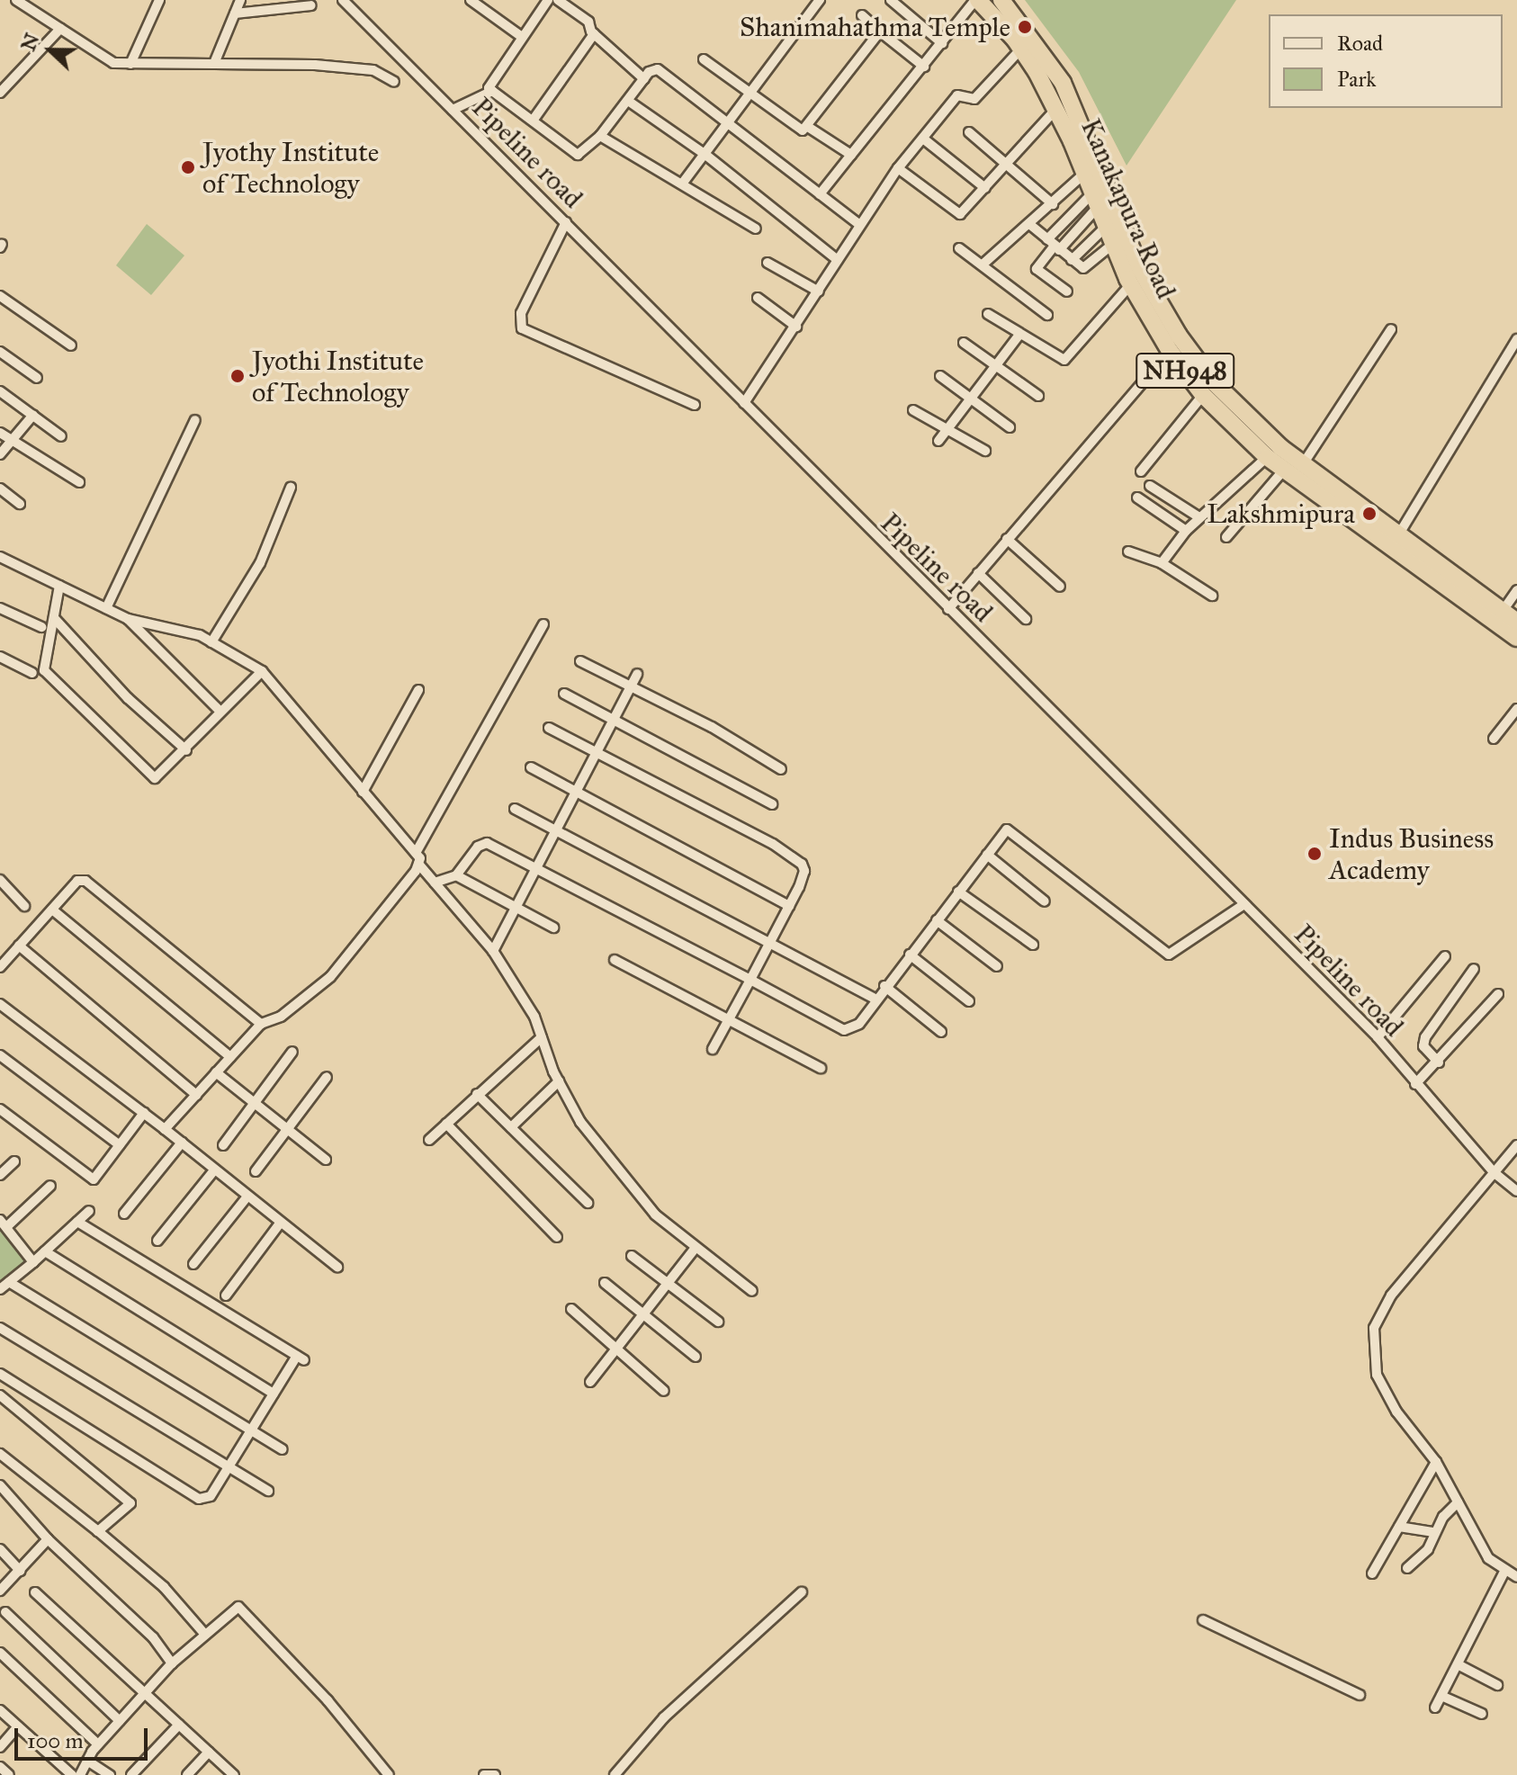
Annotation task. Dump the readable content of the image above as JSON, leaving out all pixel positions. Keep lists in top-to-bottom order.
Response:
{
  "streets": {
    "highway": ["Kanakapura Road", "NH948"],
    "street": ["Pipeline road"]
  },
  "places": [
    "Shanimahathma Temple",
    "Jyothy Institute of Technology",
    "Jyothi Institute of Technology",
    "Lakshmipura",
    "Indus Business Academy"
  ],
  "legend": ["Road", "Park"],
  "scale_bar": "100 m",
  "north": "left"
}
